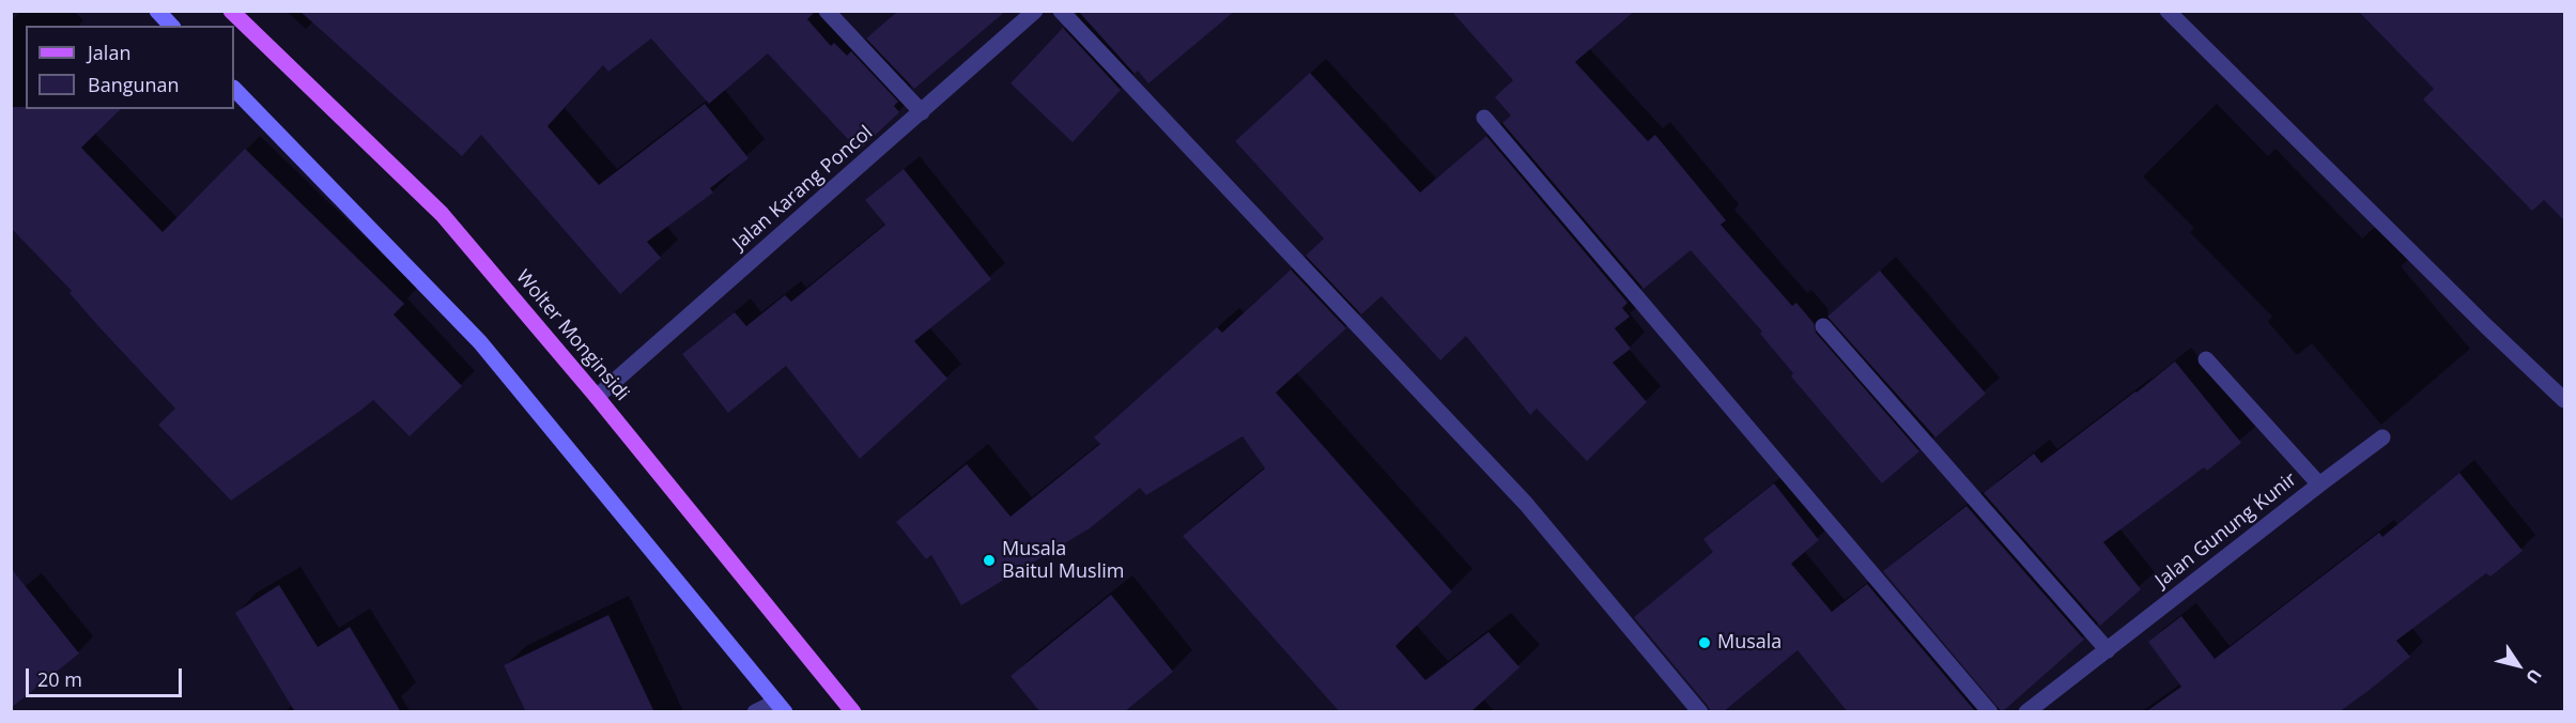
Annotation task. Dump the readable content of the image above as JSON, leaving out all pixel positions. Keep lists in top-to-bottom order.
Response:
{
  "streets": {
    "main road": ["Wolter Monginsidi"],
    "street": ["Jalan Karang Poncol", "Jalan Gunung Kunir"]
  },
  "crossings": [
    ["Jalan Karang Poncol", "Wolter Monginsidi"]
  ],
  "places": ["Musala Baitul Muslim", "Musala"],
  "legend": ["Jalan", "Bangunan"],
  "scale_bar": "20 m",
  "north": "bottom right"
}
